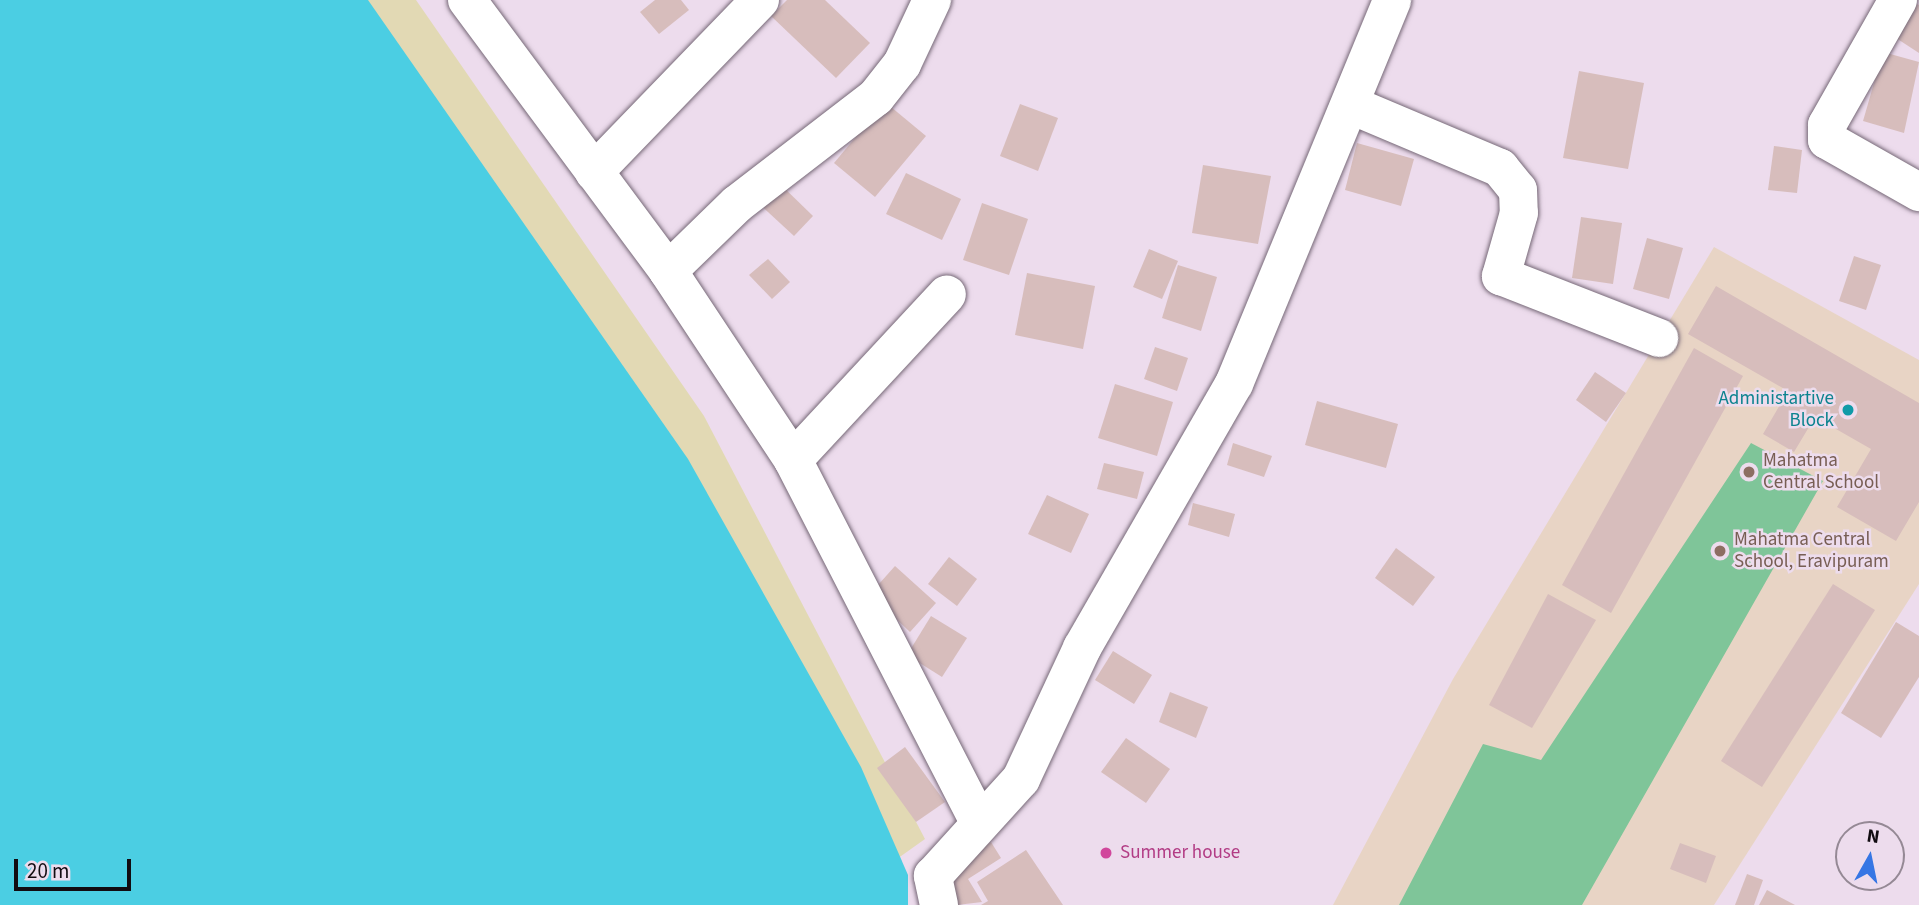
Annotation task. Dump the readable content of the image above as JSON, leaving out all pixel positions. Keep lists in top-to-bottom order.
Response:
{
  "places": [
    "Administartive Block",
    "Mahatma Central School",
    "Mahatma Central School, Eravipuram",
    "Summer house"
  ],
  "scale_bar": "20 m",
  "north": "top"
}
